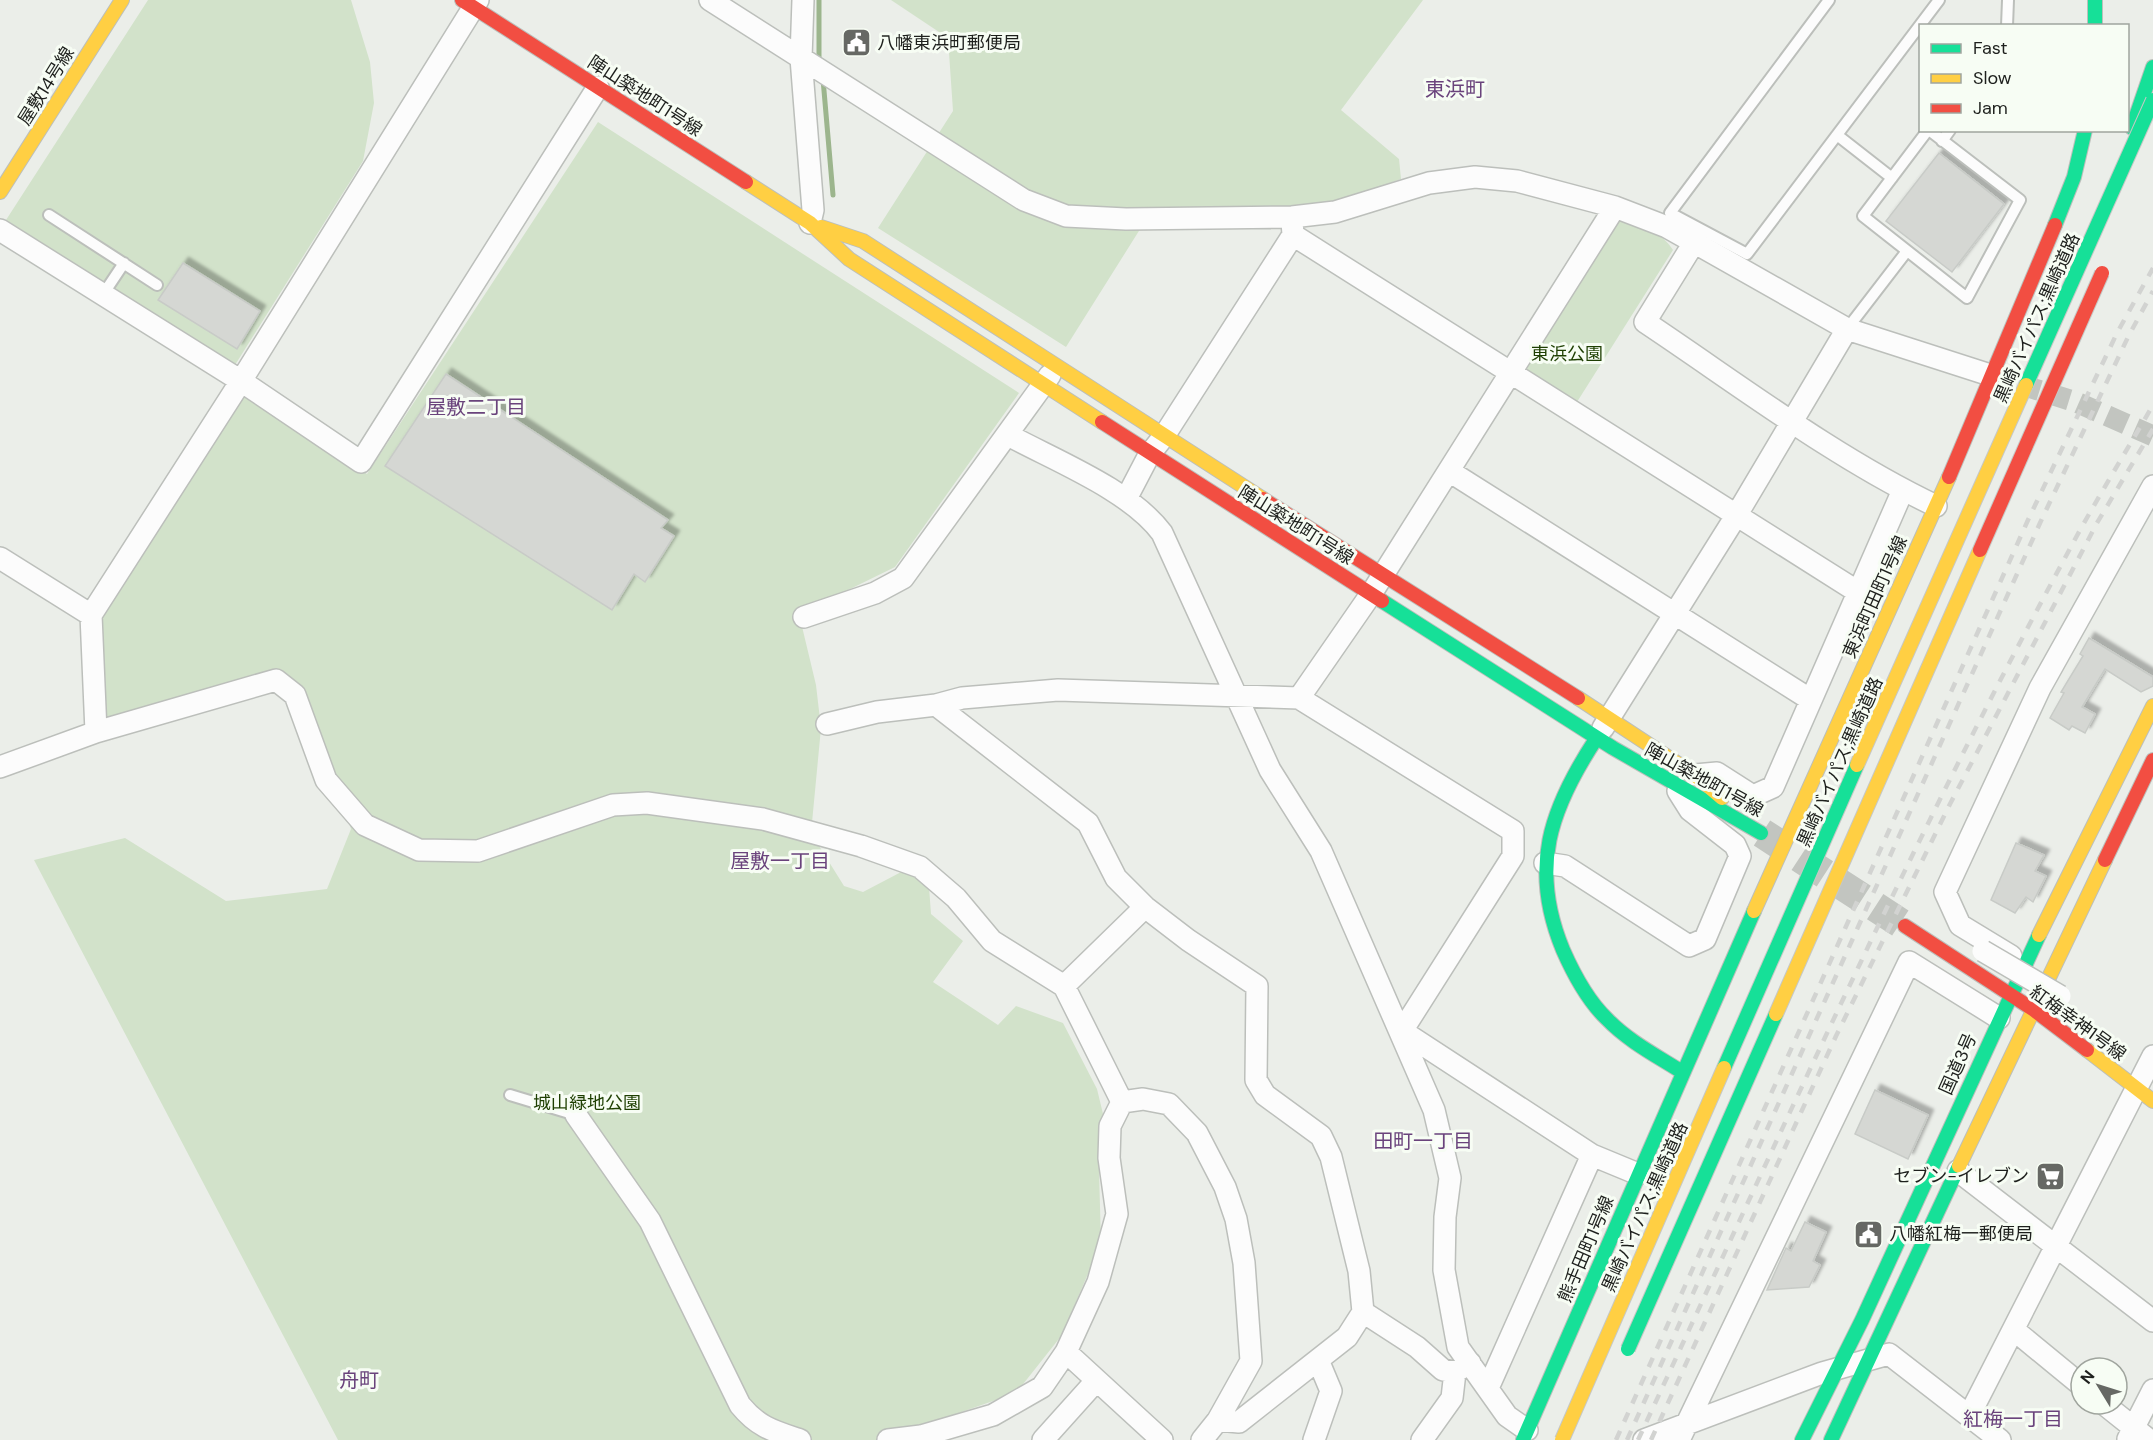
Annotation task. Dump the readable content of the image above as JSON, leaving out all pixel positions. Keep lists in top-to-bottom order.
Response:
{
  "streets": {
    "main road": [
      "屋敷14号線",
      "陣山築地町1号線",
      "黒崎バイパス;黒崎道路",
      "東浜町田町1号線",
      "紅梅幸神1号線",
      "国道3号",
      "熊手田町1号線"
    ]
  },
  "crossings": [
    ["東浜町田町1号線", "熊手田町1号線"],
    ["紅梅幸神1号線", "国道3号"]
  ],
  "districts": [
    "東浜町",
    "屋敷二丁目",
    "屋敷一丁目",
    "田町一丁目",
    "舟町",
    "紅梅一丁目"
  ],
  "parks": ["東浜公園", "城山緑地公園"],
  "places": {
    "public building": ["八幡東浜町郵便局", "八幡紅梅一郵便局"],
    "supermarket": ["セブン-イレブン"]
  },
  "legend": ["Fast", "Slow", "Jam"],
  "north": "top left"
}
